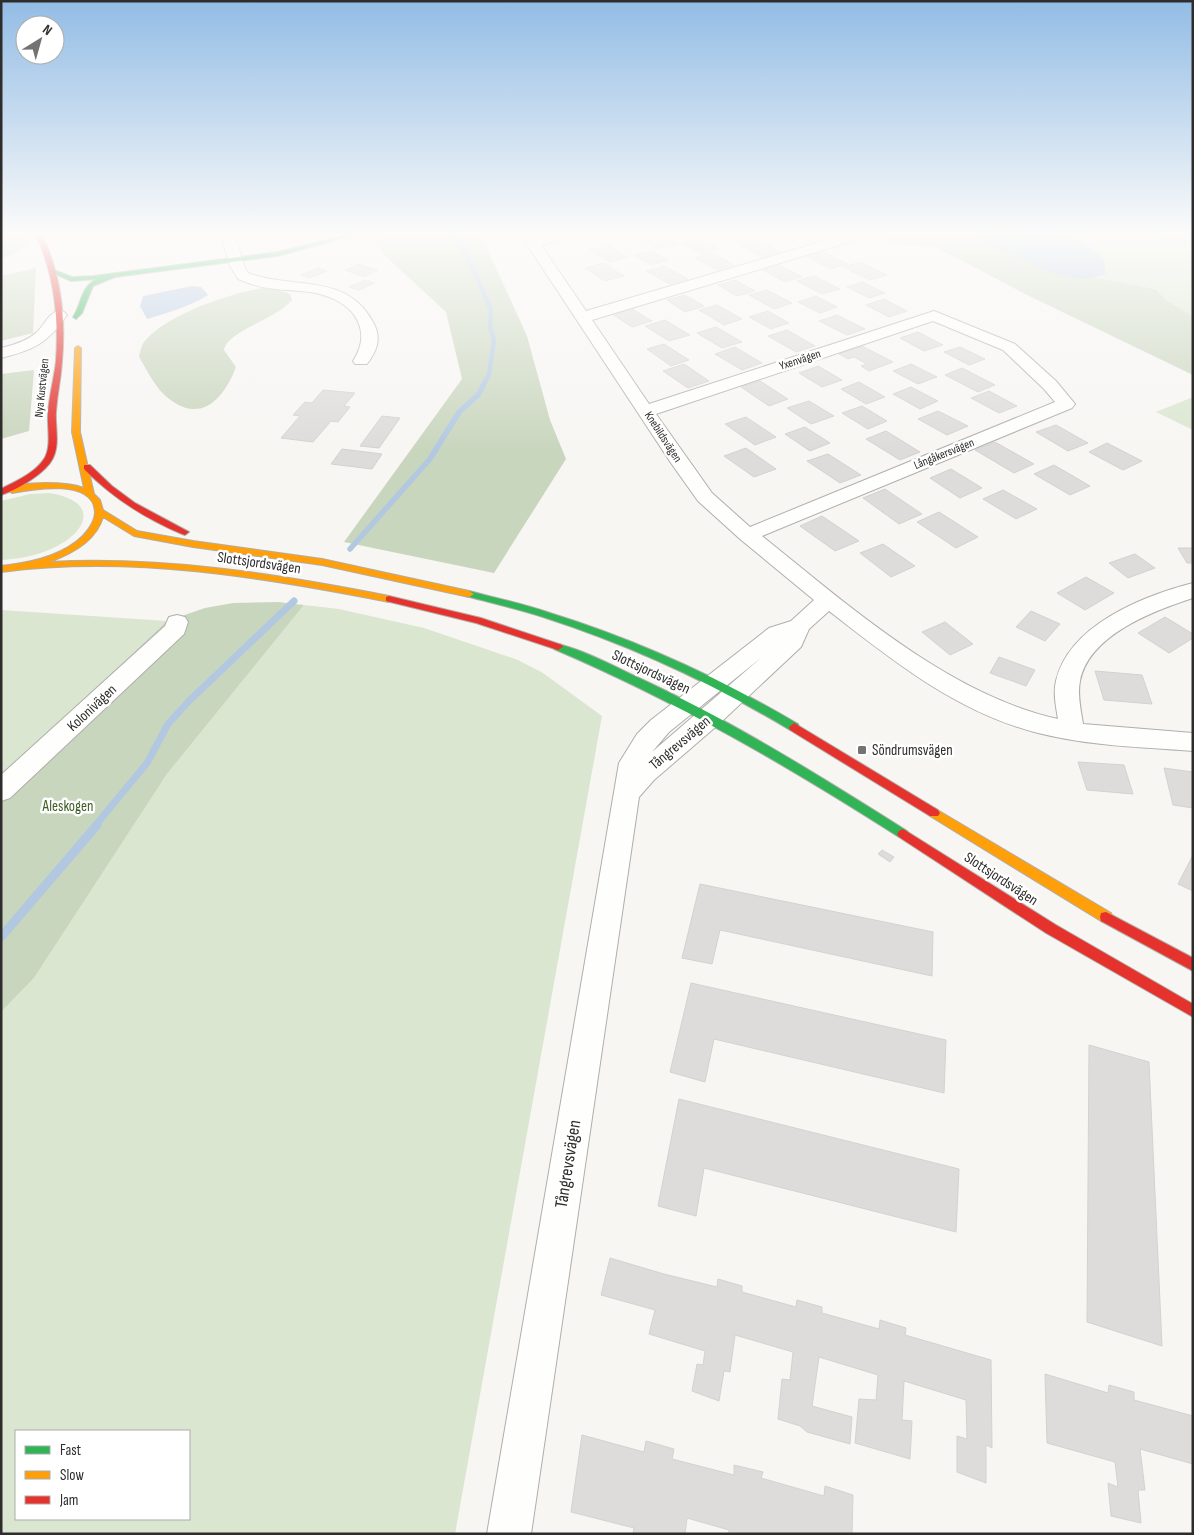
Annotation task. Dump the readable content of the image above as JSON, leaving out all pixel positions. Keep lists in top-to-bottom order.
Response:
{
  "streets": {
    "main road": ["Nya Kustvägen", "Slottsjordsvägen"],
    "street": [
      "Yxenvägen",
      "Knebildsvägen",
      "Långåkersvägen",
      "Kolonivägen",
      "Tångrevsvägen"
    ]
  },
  "crossings": [
    ["Yxenvägen", "Knebildsvägen"],
    ["Yxenvägen", "Långåkersvägen"],
    ["Knebildsvägen", "Långåkersvägen"],
    ["Slottsjordsvägen", "Tångrevsvägen"]
  ],
  "parks": ["Aleskogen"],
  "places": {
    "transit": ["Söndrumsvägen"]
  },
  "legend": ["Fast", "Slow", "Jam"],
  "north": "top right"
}
